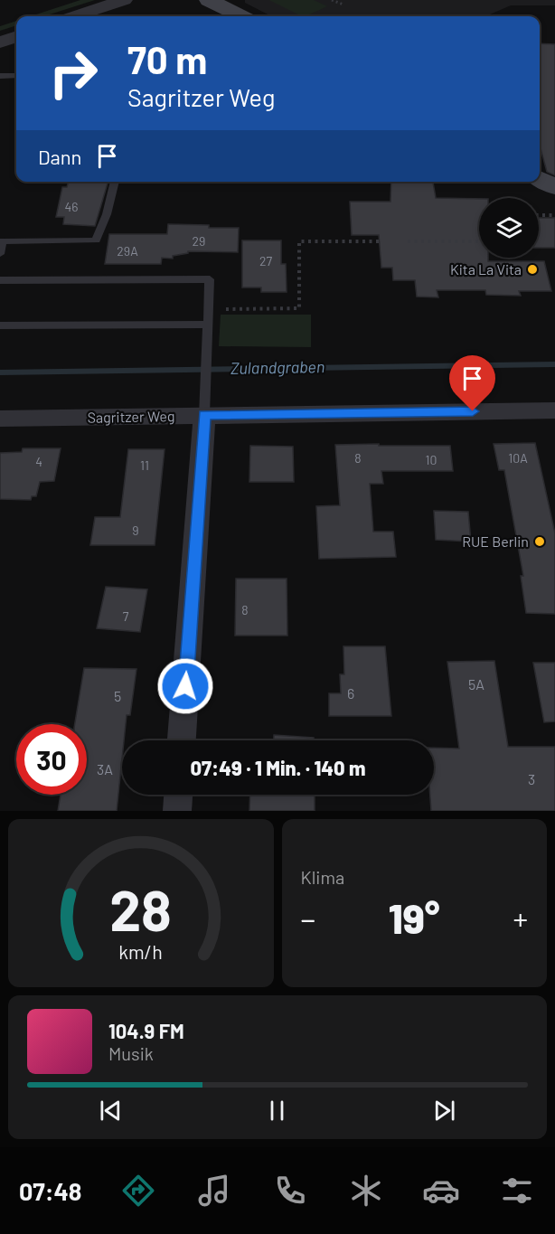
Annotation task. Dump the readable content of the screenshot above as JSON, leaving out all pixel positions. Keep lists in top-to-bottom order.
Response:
{
  "streets": {
    "street": ["Sagritzer Weg"]
  },
  "water": ["Zulandgraben"],
  "places": ["Kita La Vita", "RUE Berlin"],
  "house_numbers": [
    "46",
    "29",
    "29A",
    "27",
    "8",
    "10A",
    "10",
    "4",
    "11",
    "9",
    "8",
    "7",
    "5A",
    "6",
    "5",
    "3A",
    "3"
  ],
  "page": {
    "turn": ["70 m", "Sagritzer Weg"],
    "then": "Dann",
    "limit": "30",
    "trip": "07:49 · 1 Min. · 140 m",
    "tile": "Klima",
    "heat": ["−", "19°", "+"],
    "song": ["104.9 FM", "Musik"],
    "tabs": "07:48",
    "gauge": ["28", "km/h"]
  }
}
